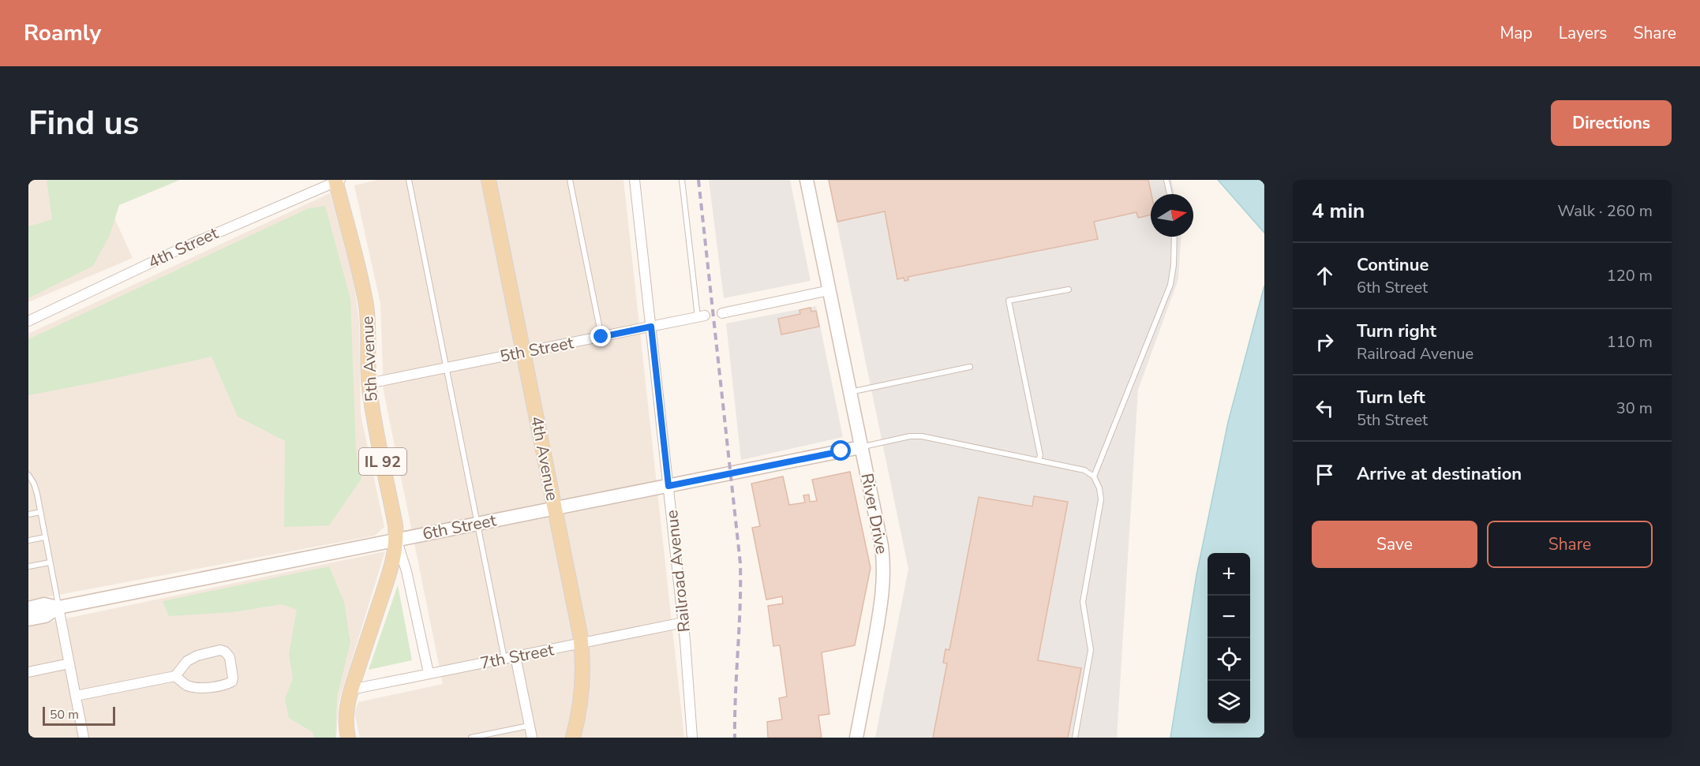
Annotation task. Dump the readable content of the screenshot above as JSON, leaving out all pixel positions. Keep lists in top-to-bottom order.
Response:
{
  "streets": {
    "main road": ["5th Avenue", "4th Avenue", "IL 92"],
    "street": [
      "4th Street",
      "5th Street",
      "River Drive",
      "6th Street",
      "Railroad Avenue",
      "7th Street"
    ]
  },
  "crossings": [
    ["4th Street", "5th Avenue"],
    ["5th Street", "5th Avenue"],
    ["5th Street", "4th Avenue"],
    ["5th Street", "Railroad Avenue"],
    ["5th Avenue", "6th Street"],
    ["5th Avenue", "7th Street"],
    ["4th Avenue", "6th Street"],
    ["4th Avenue", "7th Street"],
    ["River Drive", "6th Street"],
    ["6th Street", "Railroad Avenue"],
    ["Railroad Avenue", "7th Street"]
  ],
  "scale_bar": "50 m",
  "north": "right",
  "page": {
    "header": "Roamly",
    "nav": ["Map", "Layers", "Share"],
    "buttons": [
      "Directions",
      ["Save", "Share"]
    ],
    "title": "Find us",
    "heading": ["4 min", "Walk · 260 m"],
    "list": [
      ["Continue", "6th Street", "120 m"],
      ["Turn right", "Railroad Avenue", "110 m"],
      ["Turn left", "5th Street", "30 m"],
      "Arrive at destination"
    ],
    "map_buttons": ["+", "−"],
    "scale": "50 m"
  }
}
